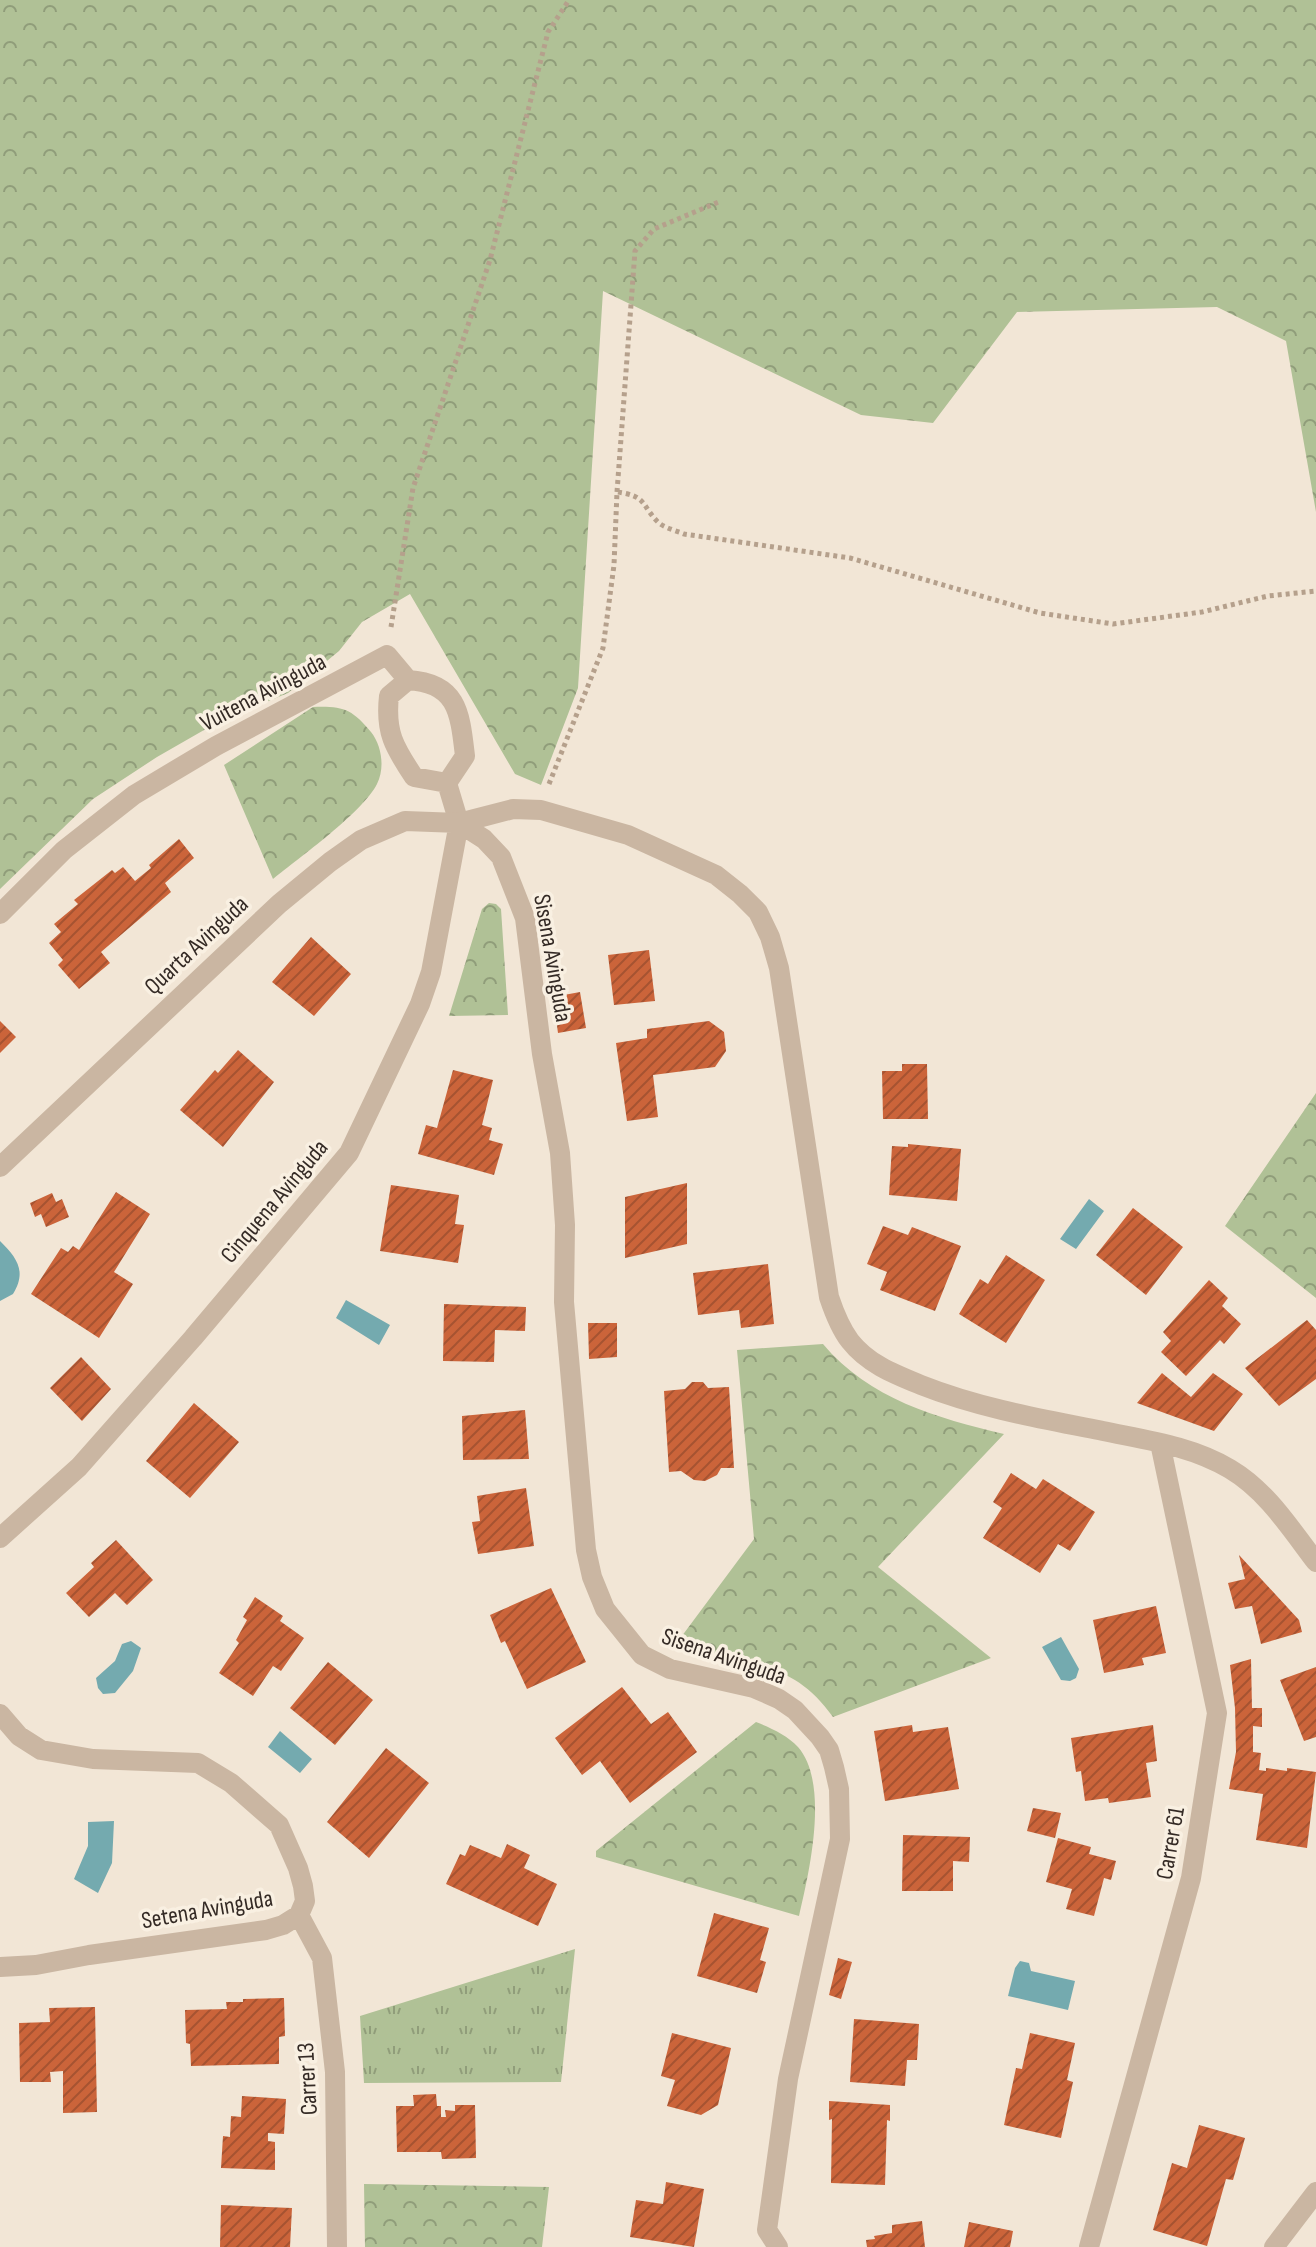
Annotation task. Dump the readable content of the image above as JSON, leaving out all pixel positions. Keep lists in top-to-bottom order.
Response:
{
  "streets": {
    "street": [
      "Vuitena Avinguda",
      "Quarta Avinguda",
      "Sisena Avinguda",
      "Cinquena Avinguda",
      "Carrer 61",
      "Setena Avinguda",
      "Carrer 13"
    ]
  },
  "crossings": [
    ["Quarta Avinguda", "Sisena Avinguda"],
    ["Quarta Avinguda", "Cinquena Avinguda"],
    ["Sisena Avinguda", "Cinquena Avinguda"],
    ["Setena Avinguda", "Carrer 13"]
  ]
}
